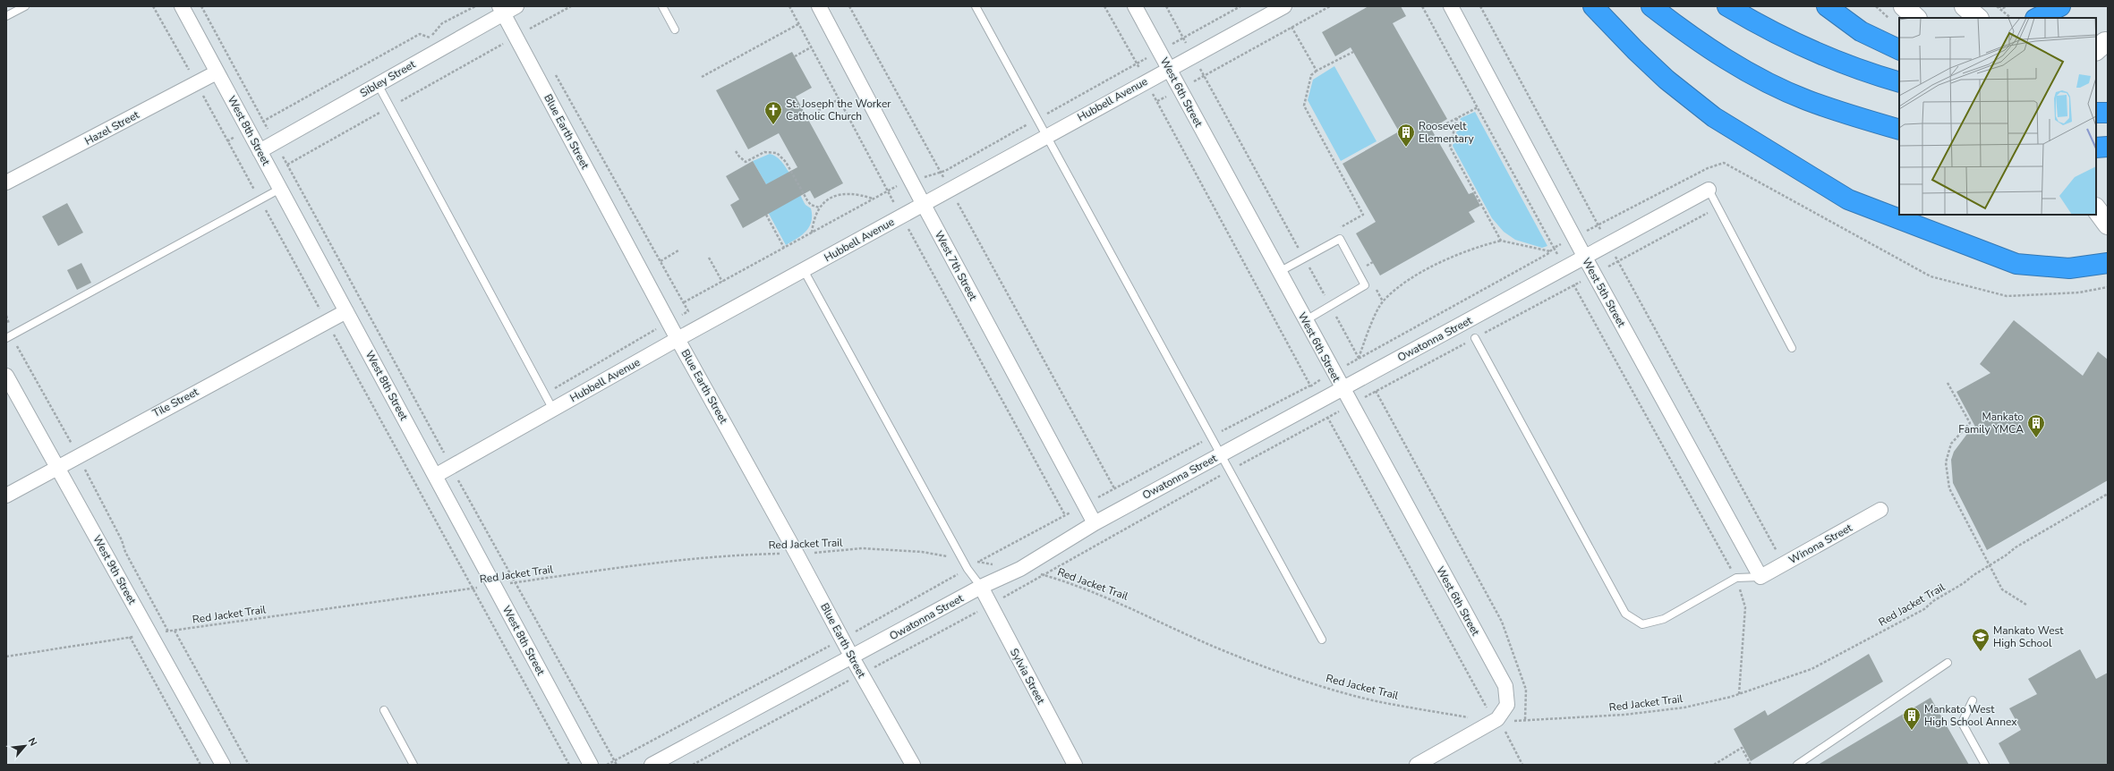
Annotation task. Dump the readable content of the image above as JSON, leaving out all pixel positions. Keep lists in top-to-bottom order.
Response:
{
  "streets": {
    "street": [
      "Sibley Street",
      "West 6th Street",
      "Hubbell Avenue",
      "Hazel Street",
      "West 8th Street",
      "Blue Earth Street",
      "West 7th Street",
      "West 5th Street",
      "Owatonna Street",
      "Tile Street",
      "Winona Street",
      "West 9th Street",
      "Sylvia Street"
    ],
    "path": ["Red Jacket Trail"]
  },
  "crossings": [
    ["Sibley Street", "West 8th Street"],
    ["Sibley Street", "Blue Earth Street"],
    ["West 6th Street", "Hubbell Avenue"],
    ["West 6th Street", "Owatonna Street"],
    ["West 6th Street", "Red Jacket Trail"],
    ["Hubbell Avenue", "West 8th Street"],
    ["Hubbell Avenue", "Blue Earth Street"],
    ["Hubbell Avenue", "West 7th Street"],
    ["Hazel Street", "West 8th Street"],
    ["West 8th Street", "Tile Street"],
    ["West 8th Street", "Red Jacket Trail"],
    ["Blue Earth Street", "Owatonna Street"],
    ["Blue Earth Street", "Red Jacket Trail"],
    ["West 7th Street", "Owatonna Street"],
    ["West 5th Street", "Owatonna Street"],
    ["West 5th Street", "Winona Street"],
    ["Owatonna Street", "Red Jacket Trail"],
    ["Owatonna Street", "Sylvia Street"],
    ["Tile Street", "West 9th Street"],
    ["Red Jacket Trail", "West 9th Street"]
  ],
  "places": {
    "church": ["St. Joseph the Worker Catholic Church"],
    "building": ["Roosevelt Elementary", "Mankato Family YMCA", "Mankato West High School Annex"],
    "school or university": ["Mankato West High School"]
  },
  "north": "top right"
}
